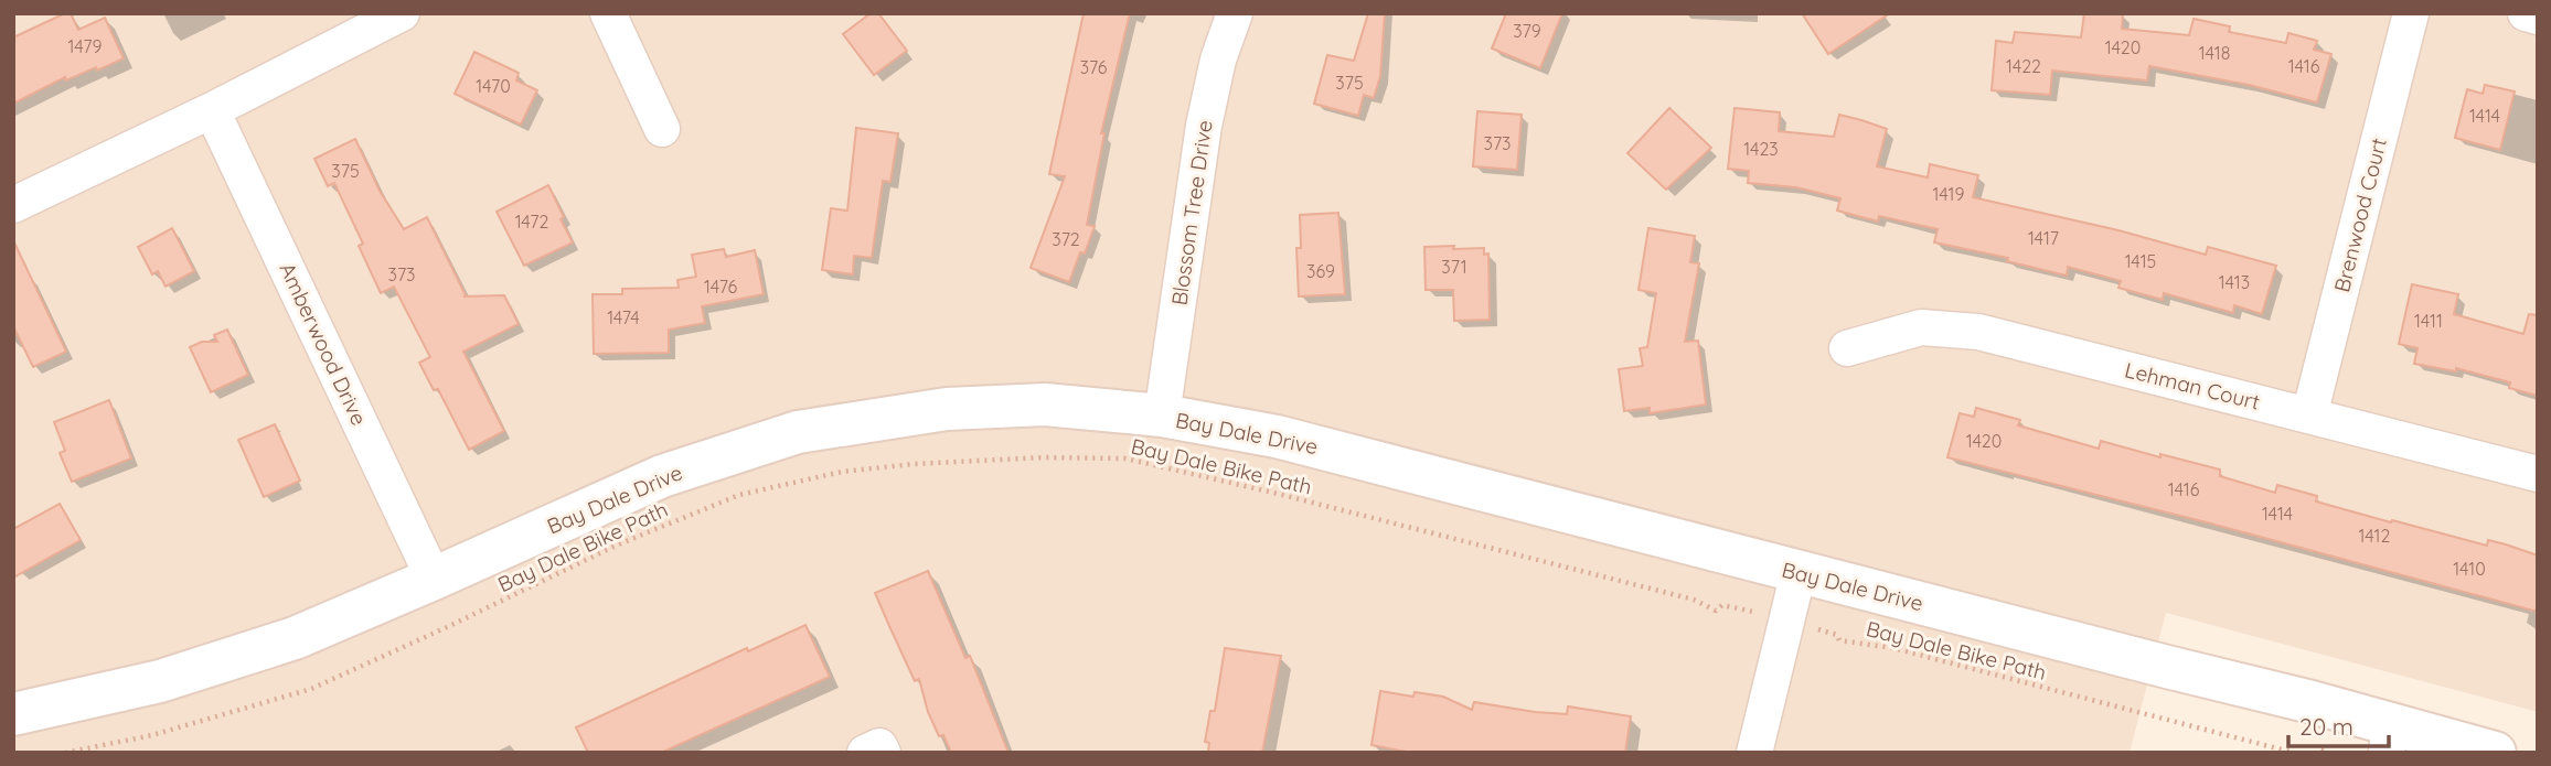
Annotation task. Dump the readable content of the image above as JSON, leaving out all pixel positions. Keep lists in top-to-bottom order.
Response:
{
  "streets": {
    "street": [
      "Blossom Tree Drive",
      "Brenwood Court",
      "Amberwood Drive",
      "Lehman Court",
      "Bay Dale Drive"
    ],
    "path": ["Bay Dale Bike Path"]
  },
  "crossings": [
    ["Blossom Tree Drive", "Bay Dale Drive"],
    ["Brenwood Court", "Lehman Court"],
    ["Amberwood Drive", "Bay Dale Drive"]
  ],
  "house_numbers": [
    "379",
    "1479",
    "1420",
    "1418",
    "1422",
    "1416",
    "376",
    "375",
    "1470",
    "1414",
    "373",
    "1423",
    "375",
    "1419",
    "1472",
    "1417",
    "372",
    "1415",
    "371",
    "369",
    "373",
    "1413",
    "1476",
    "1474",
    "1411",
    "1420",
    "1416",
    "1414",
    "1412",
    "1410"
  ],
  "scale_bar": "20 m"
}
